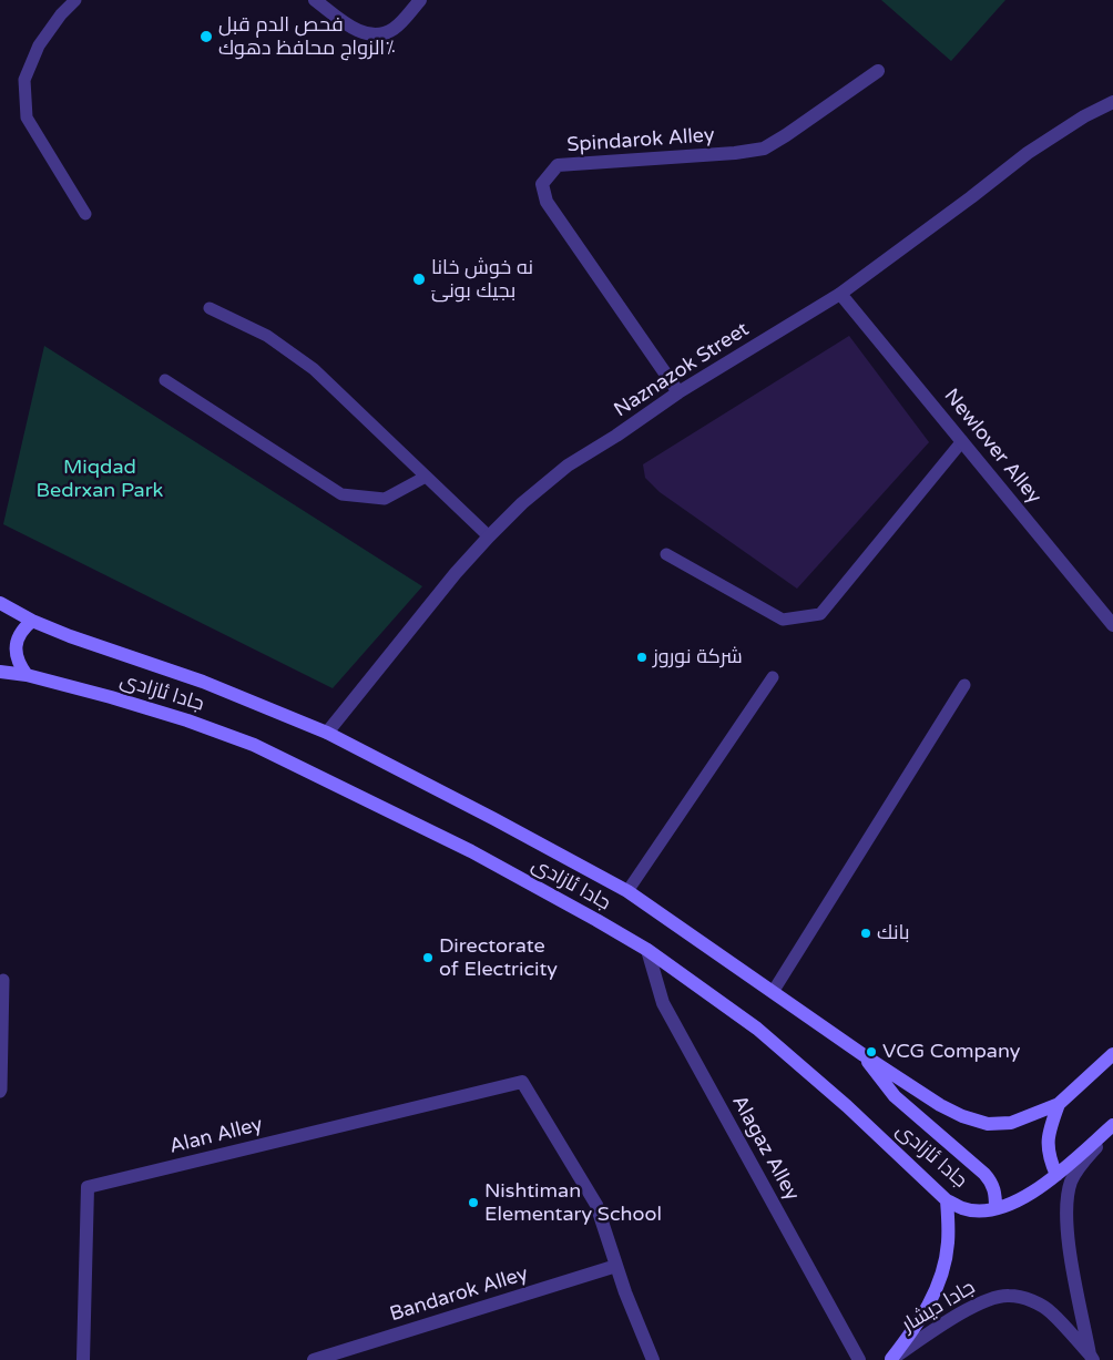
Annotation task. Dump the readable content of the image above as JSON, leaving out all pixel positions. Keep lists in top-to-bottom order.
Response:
{
  "streets": {
    "main road": ["جادا ئازادی"],
    "street": [
      "Spindarok Alley",
      "Naznazok Street",
      "Newlover Alley",
      "Alan Alley",
      "Alagaz Alley",
      "Bandarok Alley",
      "جادا دیشار"
    ]
  },
  "crossings": [
    ["Spindarok Alley", "Naznazok Street"],
    ["Naznazok Street", "Newlover Alley"],
    ["Naznazok Street", "جادا ئازادی"],
    ["جادا ئازادی", "Alagaz Alley"],
    ["Alan Alley", "Bandarok Alley"]
  ],
  "parks": ["Miqdad Bedrxan Park"],
  "places": [
    "فحص الدم قبل الزواج محافظ دهوك٪",
    "نه خوش خانا بجيك بونىَ",
    "شركة نوروز",
    "بانك",
    "Directorate of Electricity",
    "VCG Company",
    "Nishtiman Elementary School"
  ]
}
